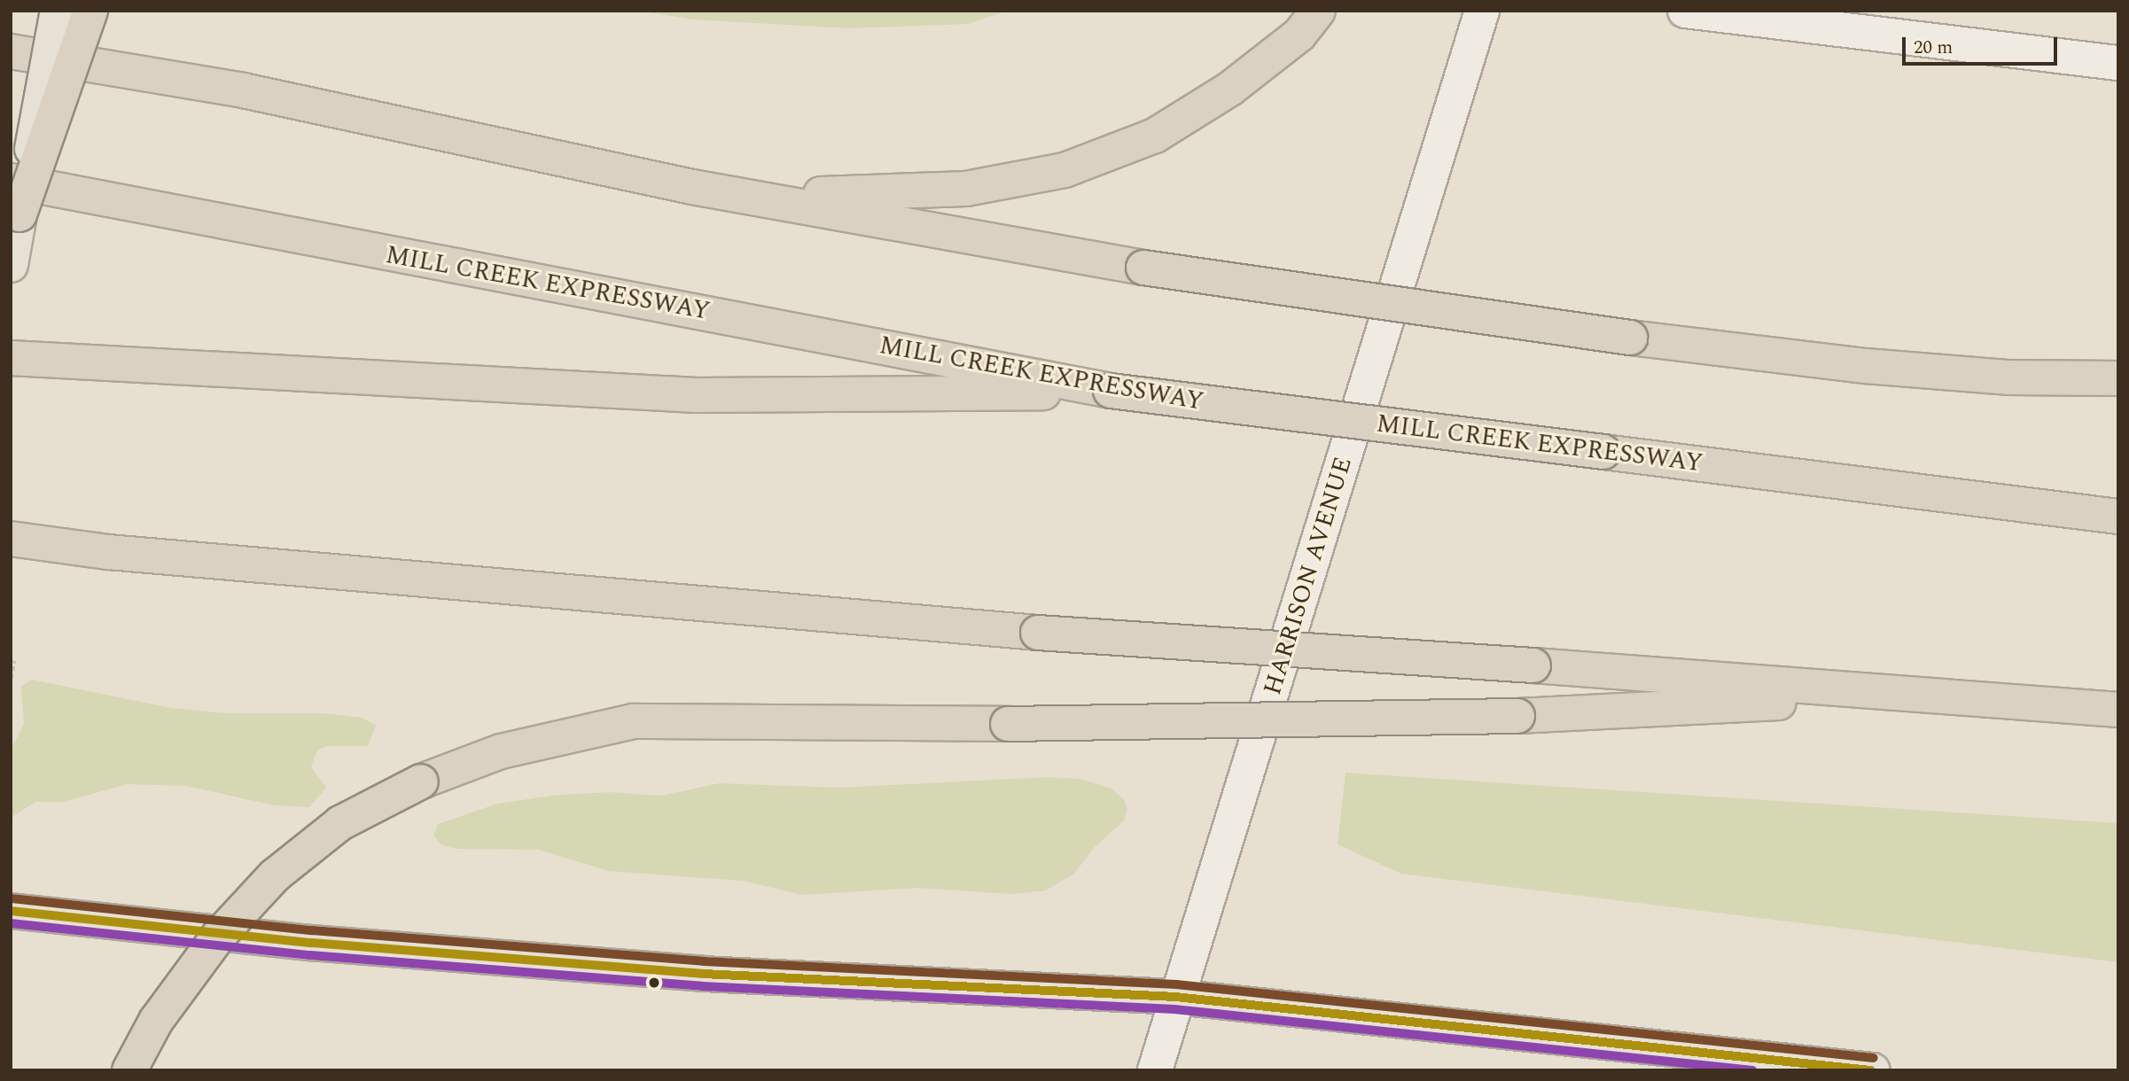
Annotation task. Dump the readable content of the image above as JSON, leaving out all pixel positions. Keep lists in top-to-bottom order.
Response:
{
  "streets": {
    "highway": ["MILL CREEK EXPRESSWAY"],
    "street": ["HARRISON AVENUE"]
  },
  "scale_bar": "20 m"
}
